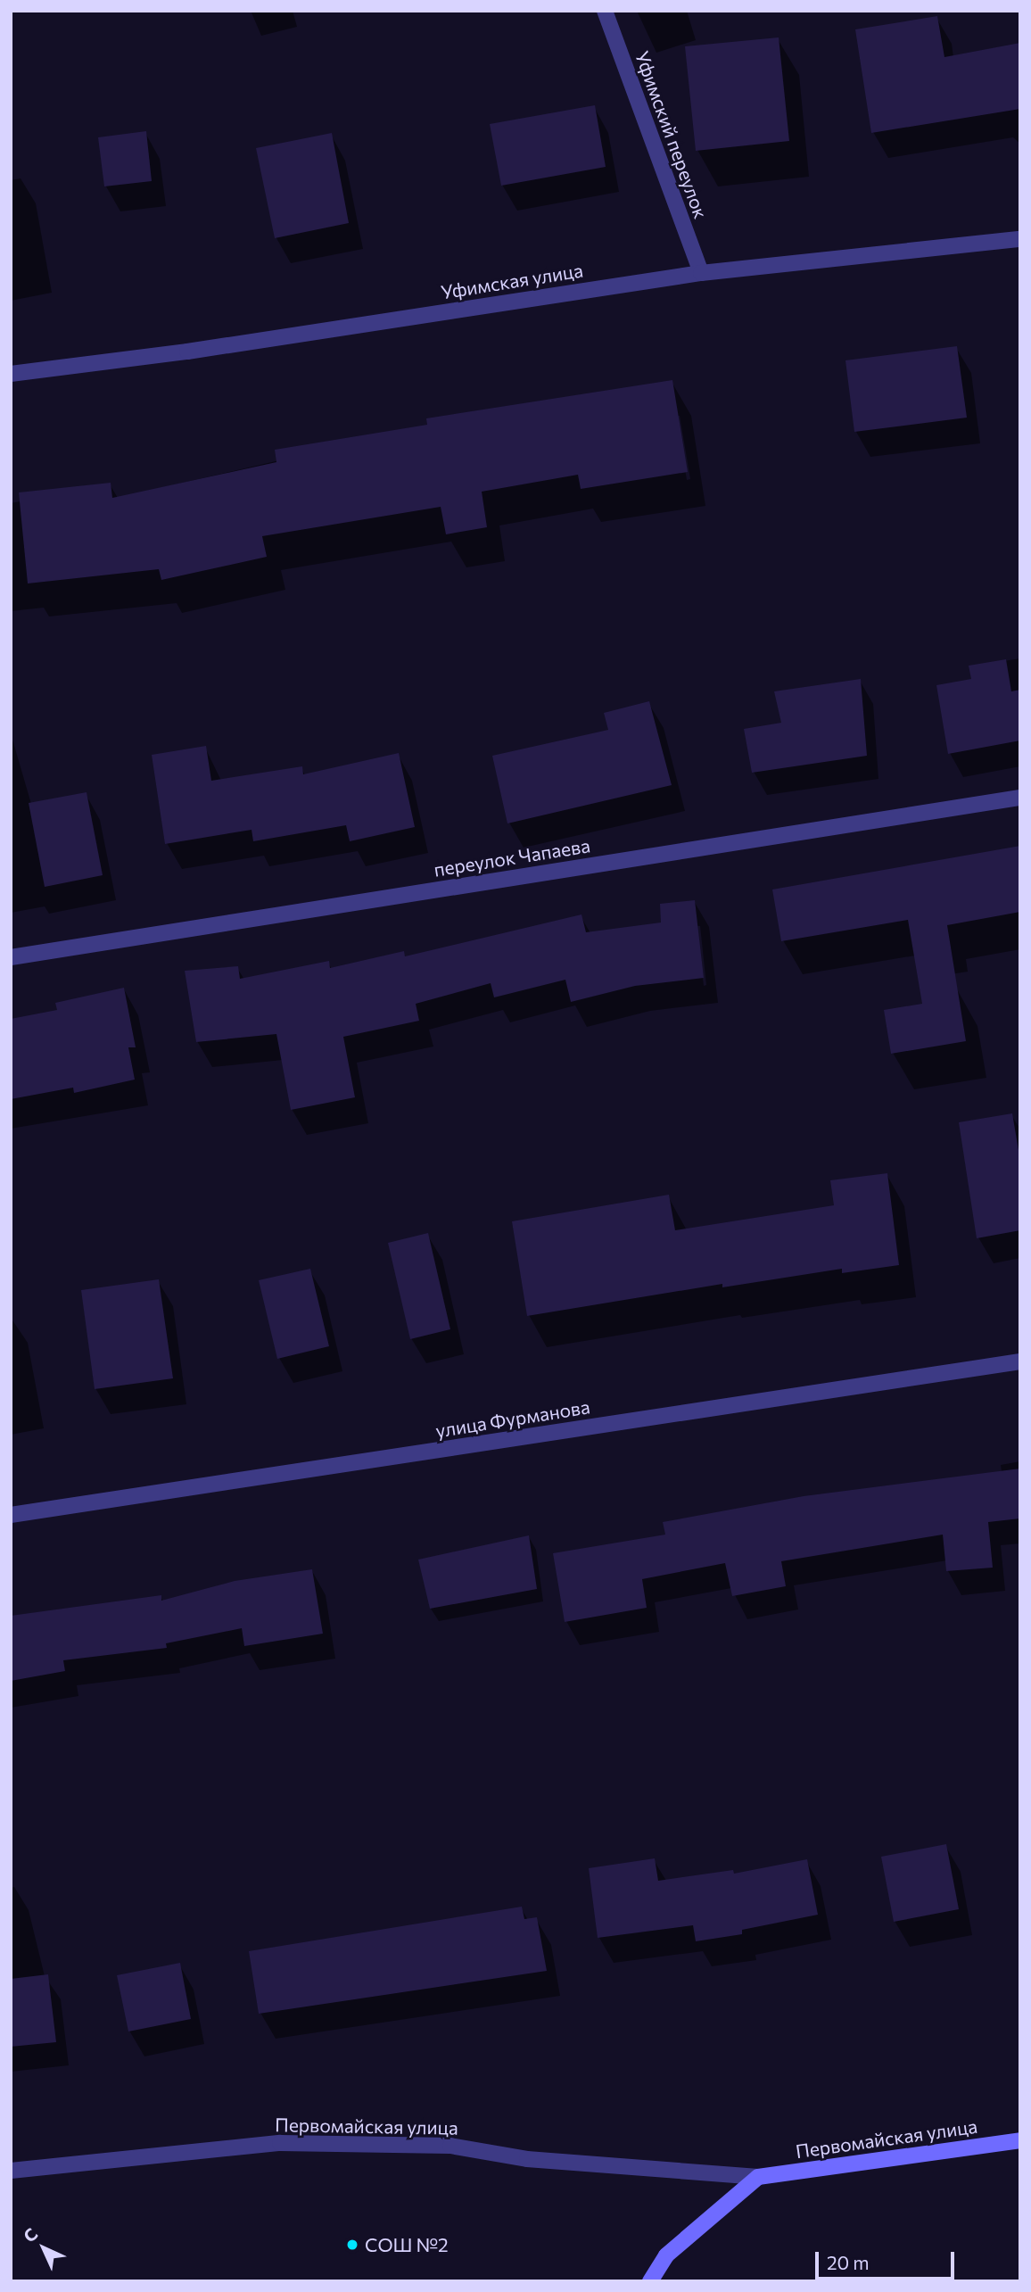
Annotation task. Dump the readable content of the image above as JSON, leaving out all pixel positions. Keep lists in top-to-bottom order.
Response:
{
  "streets": {
    "main road": ["Первомайская улица"],
    "street": [
      "Уфимский переулок",
      "Уфимская улица",
      "переулок Чапаева",
      "улица Фурманова"
    ]
  },
  "crossings": [
    ["Уфимский переулок", "Уфимская улица"]
  ],
  "places": ["СОШ №2"],
  "scale_bar": "20 m",
  "north": "top left"
}
